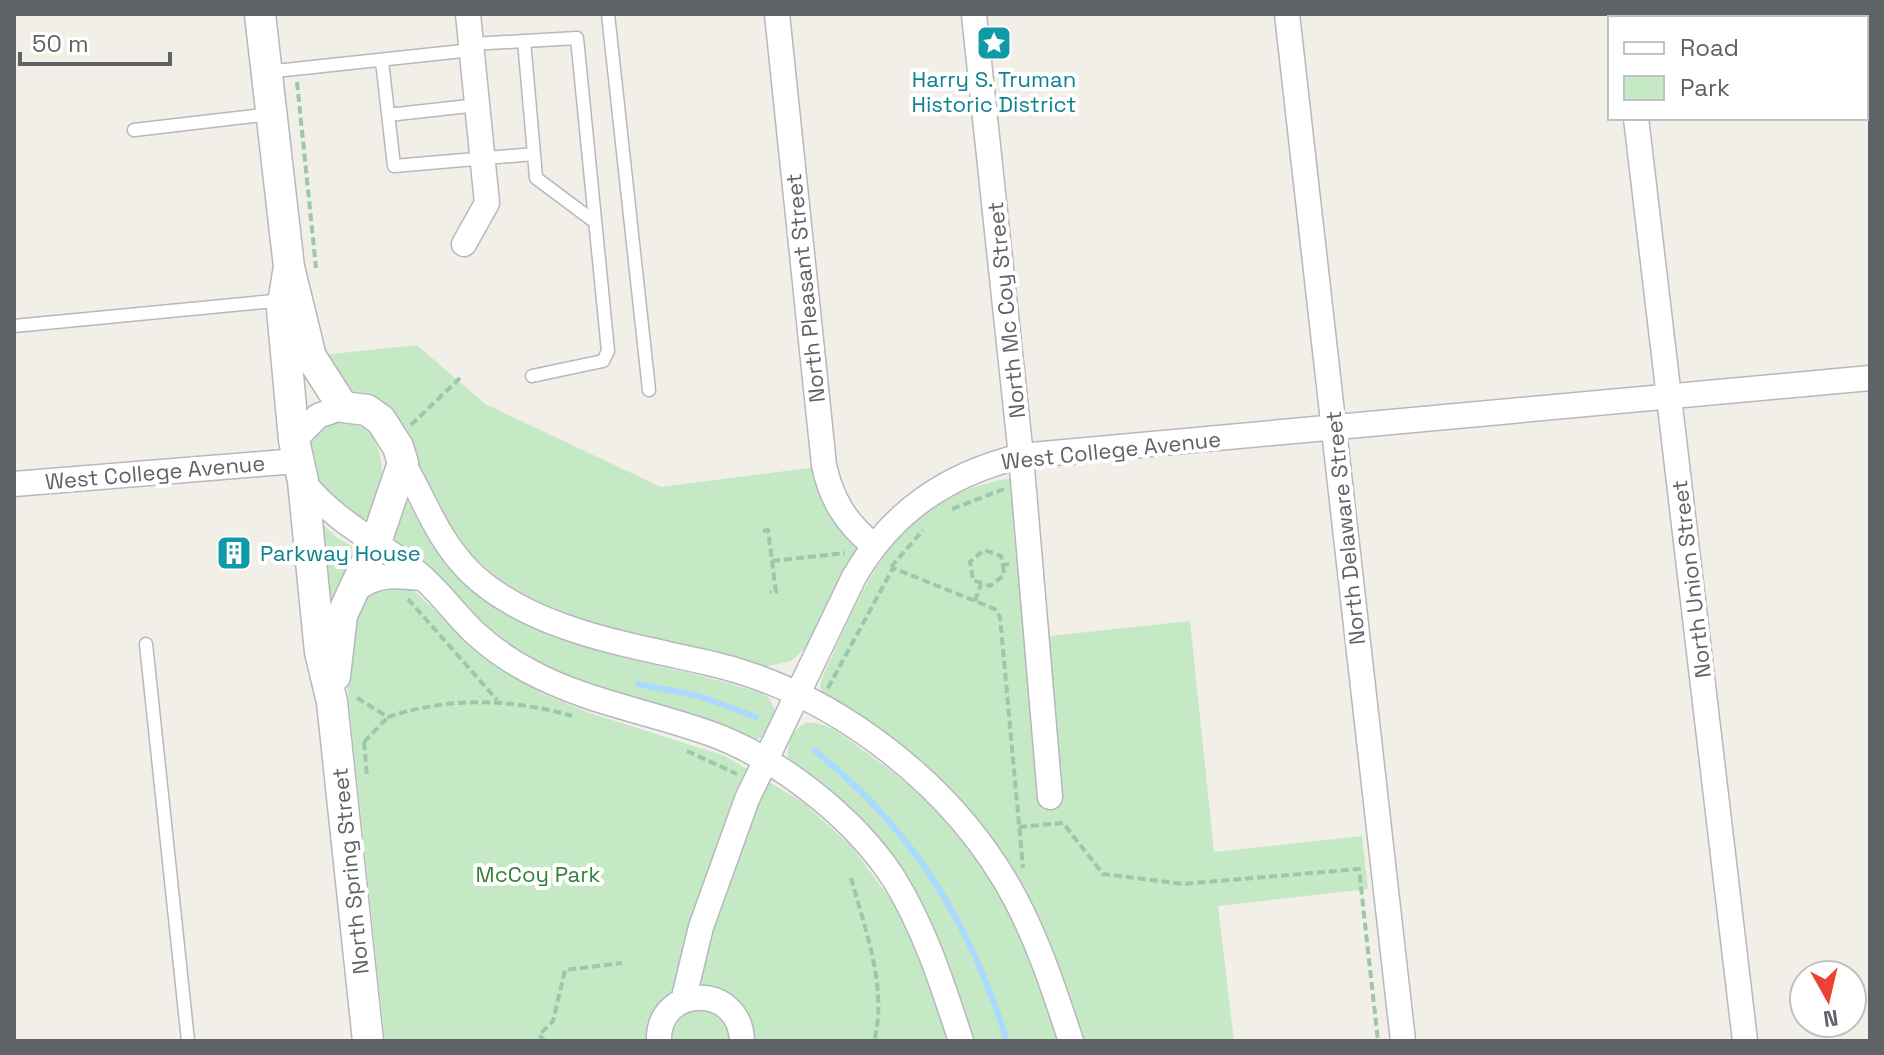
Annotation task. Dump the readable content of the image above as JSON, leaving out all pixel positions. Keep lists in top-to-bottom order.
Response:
{
  "streets": {
    "street": [
      "North Pleasant Street",
      "North Mc Coy Street",
      "West College Avenue",
      "North Delaware Street",
      "North Union Street",
      "North Spring Street"
    ]
  },
  "crossings": [
    ["North Pleasant Street", "West College Avenue"],
    ["North Mc Coy Street", "West College Avenue"],
    ["West College Avenue", "North Delaware Street"],
    ["West College Avenue", "North Union Street"],
    ["West College Avenue", "North Spring Street"]
  ],
  "parks": ["McCoy Park"],
  "places": {
    "place": ["Harry S. Truman Historic District"],
    "building": ["Parkway House"]
  },
  "legend": ["Road", "Park"],
  "scale_bar": "50 m",
  "north": "bottom"
}
